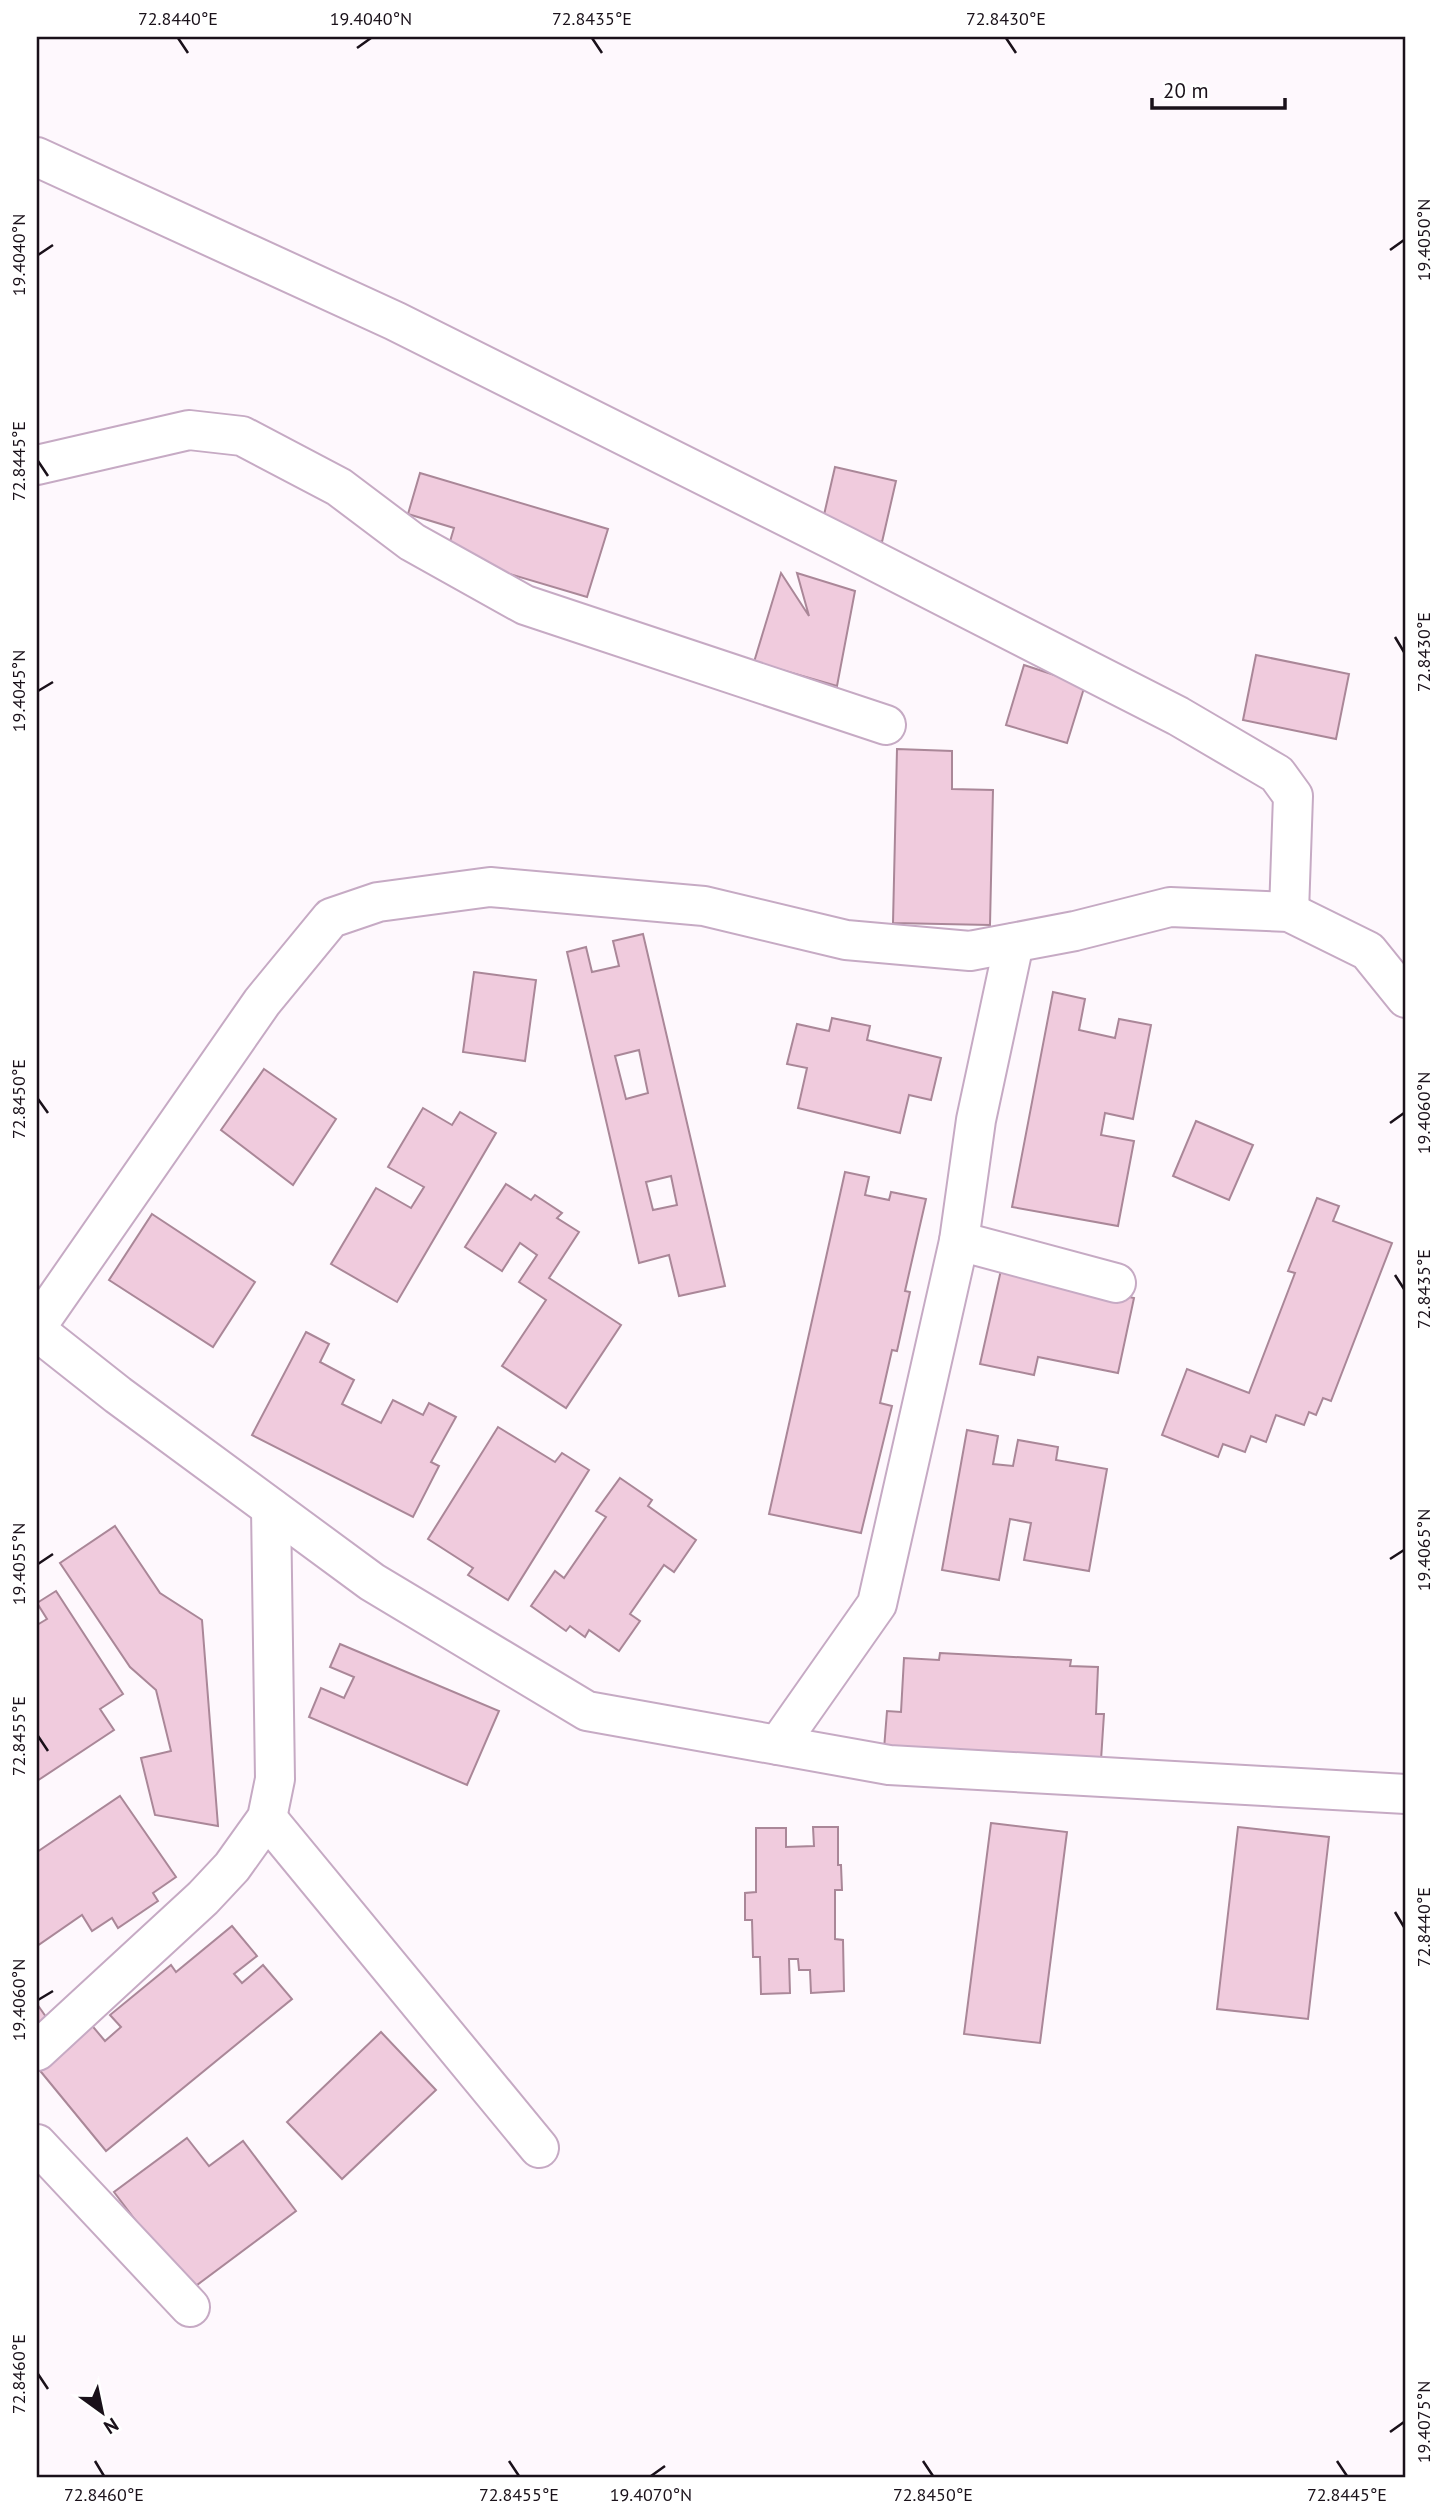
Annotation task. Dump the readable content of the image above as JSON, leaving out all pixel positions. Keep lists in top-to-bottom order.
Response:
{
  "scale_bar": "20 m",
  "north": "bottom right",
  "coordinates": [
    "72.8440°E",
    "19.4040°N",
    "72.8435°E",
    "72.8430°E",
    "19.4050°N",
    "72.8445°E",
    "19.4045°N",
    "72.8450°E",
    "19.4060°N",
    "19.4065°N",
    "19.4055°N",
    "72.8455°E",
    "72.8460°E",
    "19.4075°N",
    "19.4070°N"
  ]
}
